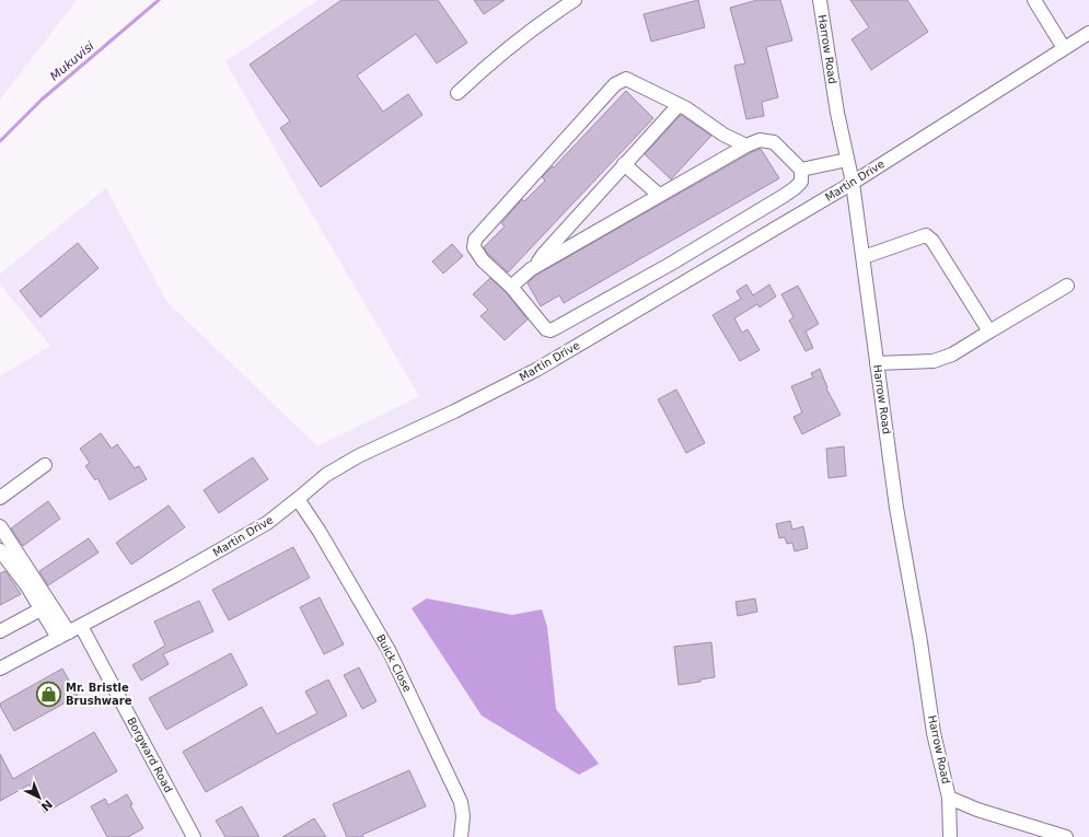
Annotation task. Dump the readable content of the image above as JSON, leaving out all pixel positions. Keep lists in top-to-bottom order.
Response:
{
  "streets": {
    "street": [
      "Harrow Road",
      "Martin Drive",
      "Buick Close",
      "Borgward Road"
    ]
  },
  "crossings": [
    ["Harrow Road", "Martin Drive"],
    ["Martin Drive", "Buick Close"],
    ["Martin Drive", "Borgward Road"]
  ],
  "water": ["Mukuvisi"],
  "places": {
    "shop": ["Mr. Bristle Brushware"]
  },
  "north": "bottom right"
}
